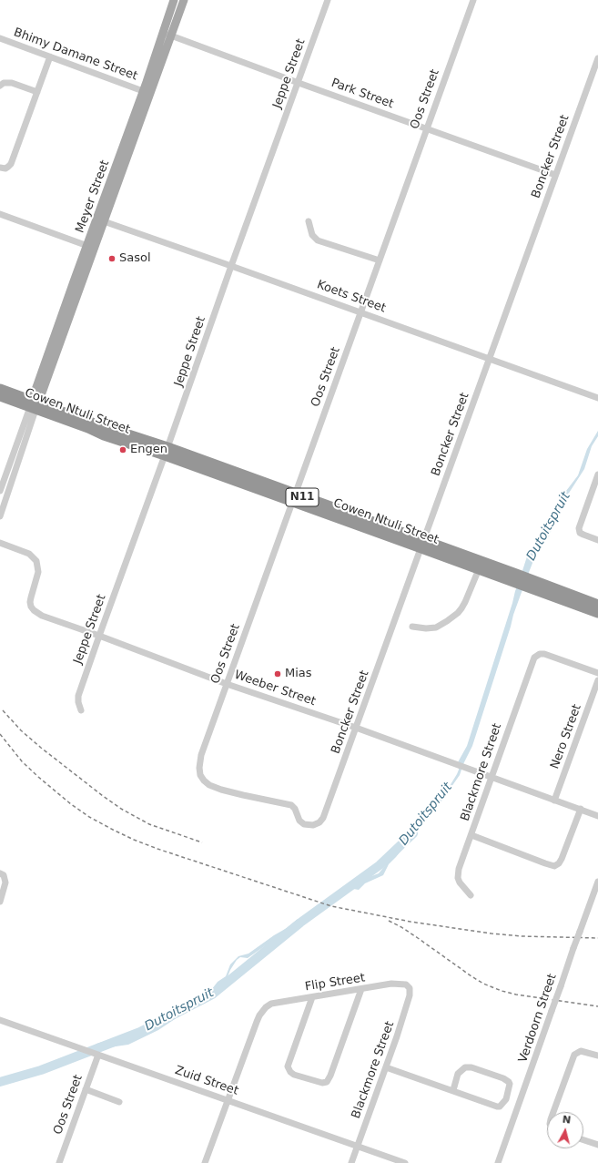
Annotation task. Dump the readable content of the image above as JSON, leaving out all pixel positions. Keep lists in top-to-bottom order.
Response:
{
  "streets": {
    "highway": ["Cowen Ntuli Street", "N11"],
    "main road": ["Meyer Street"],
    "street": [
      "Bhimy Damane Street",
      "Jeppe Street",
      "Park Street",
      "Oos Street",
      "Boncker Street",
      "Koets Street",
      "Weeber Street",
      "Nero Street",
      "Blackmore Street",
      "Flip Street",
      "Verdoorn Street",
      "Zuid Street"
    ]
  },
  "crossings": [
    ["Bhimy Damane Street", "Meyer Street"],
    ["Jeppe Street", "Park Street"],
    ["Jeppe Street", "Koets Street"],
    ["Jeppe Street", "Cowen Ntuli Street"],
    ["Jeppe Street", "Weeber Street"],
    ["Park Street", "Oos Street"],
    ["Park Street", "Boncker Street"],
    ["Park Street", "Meyer Street"],
    ["Oos Street", "Boncker Street"],
    ["Oos Street", "Koets Street"],
    ["Oos Street", "Cowen Ntuli Street"],
    ["Oos Street", "Weeber Street"],
    ["Oos Street", "Zuid Street"],
    ["Boncker Street", "Koets Street"],
    ["Boncker Street", "Cowen Ntuli Street"],
    ["Boncker Street", "Weeber Street"],
    ["Meyer Street", "Koets Street"],
    ["Meyer Street", "Cowen Ntuli Street"],
    ["Weeber Street", "Nero Street"],
    ["Weeber Street", "Blackmore Street"],
    ["Blackmore Street", "Flip Street"],
    ["Blackmore Street", "Zuid Street"],
    ["Flip Street", "Zuid Street"]
  ],
  "water": ["Dutoitspruit"],
  "places": ["Sasol", "Engen", "Mias"],
  "north": "top"
}
